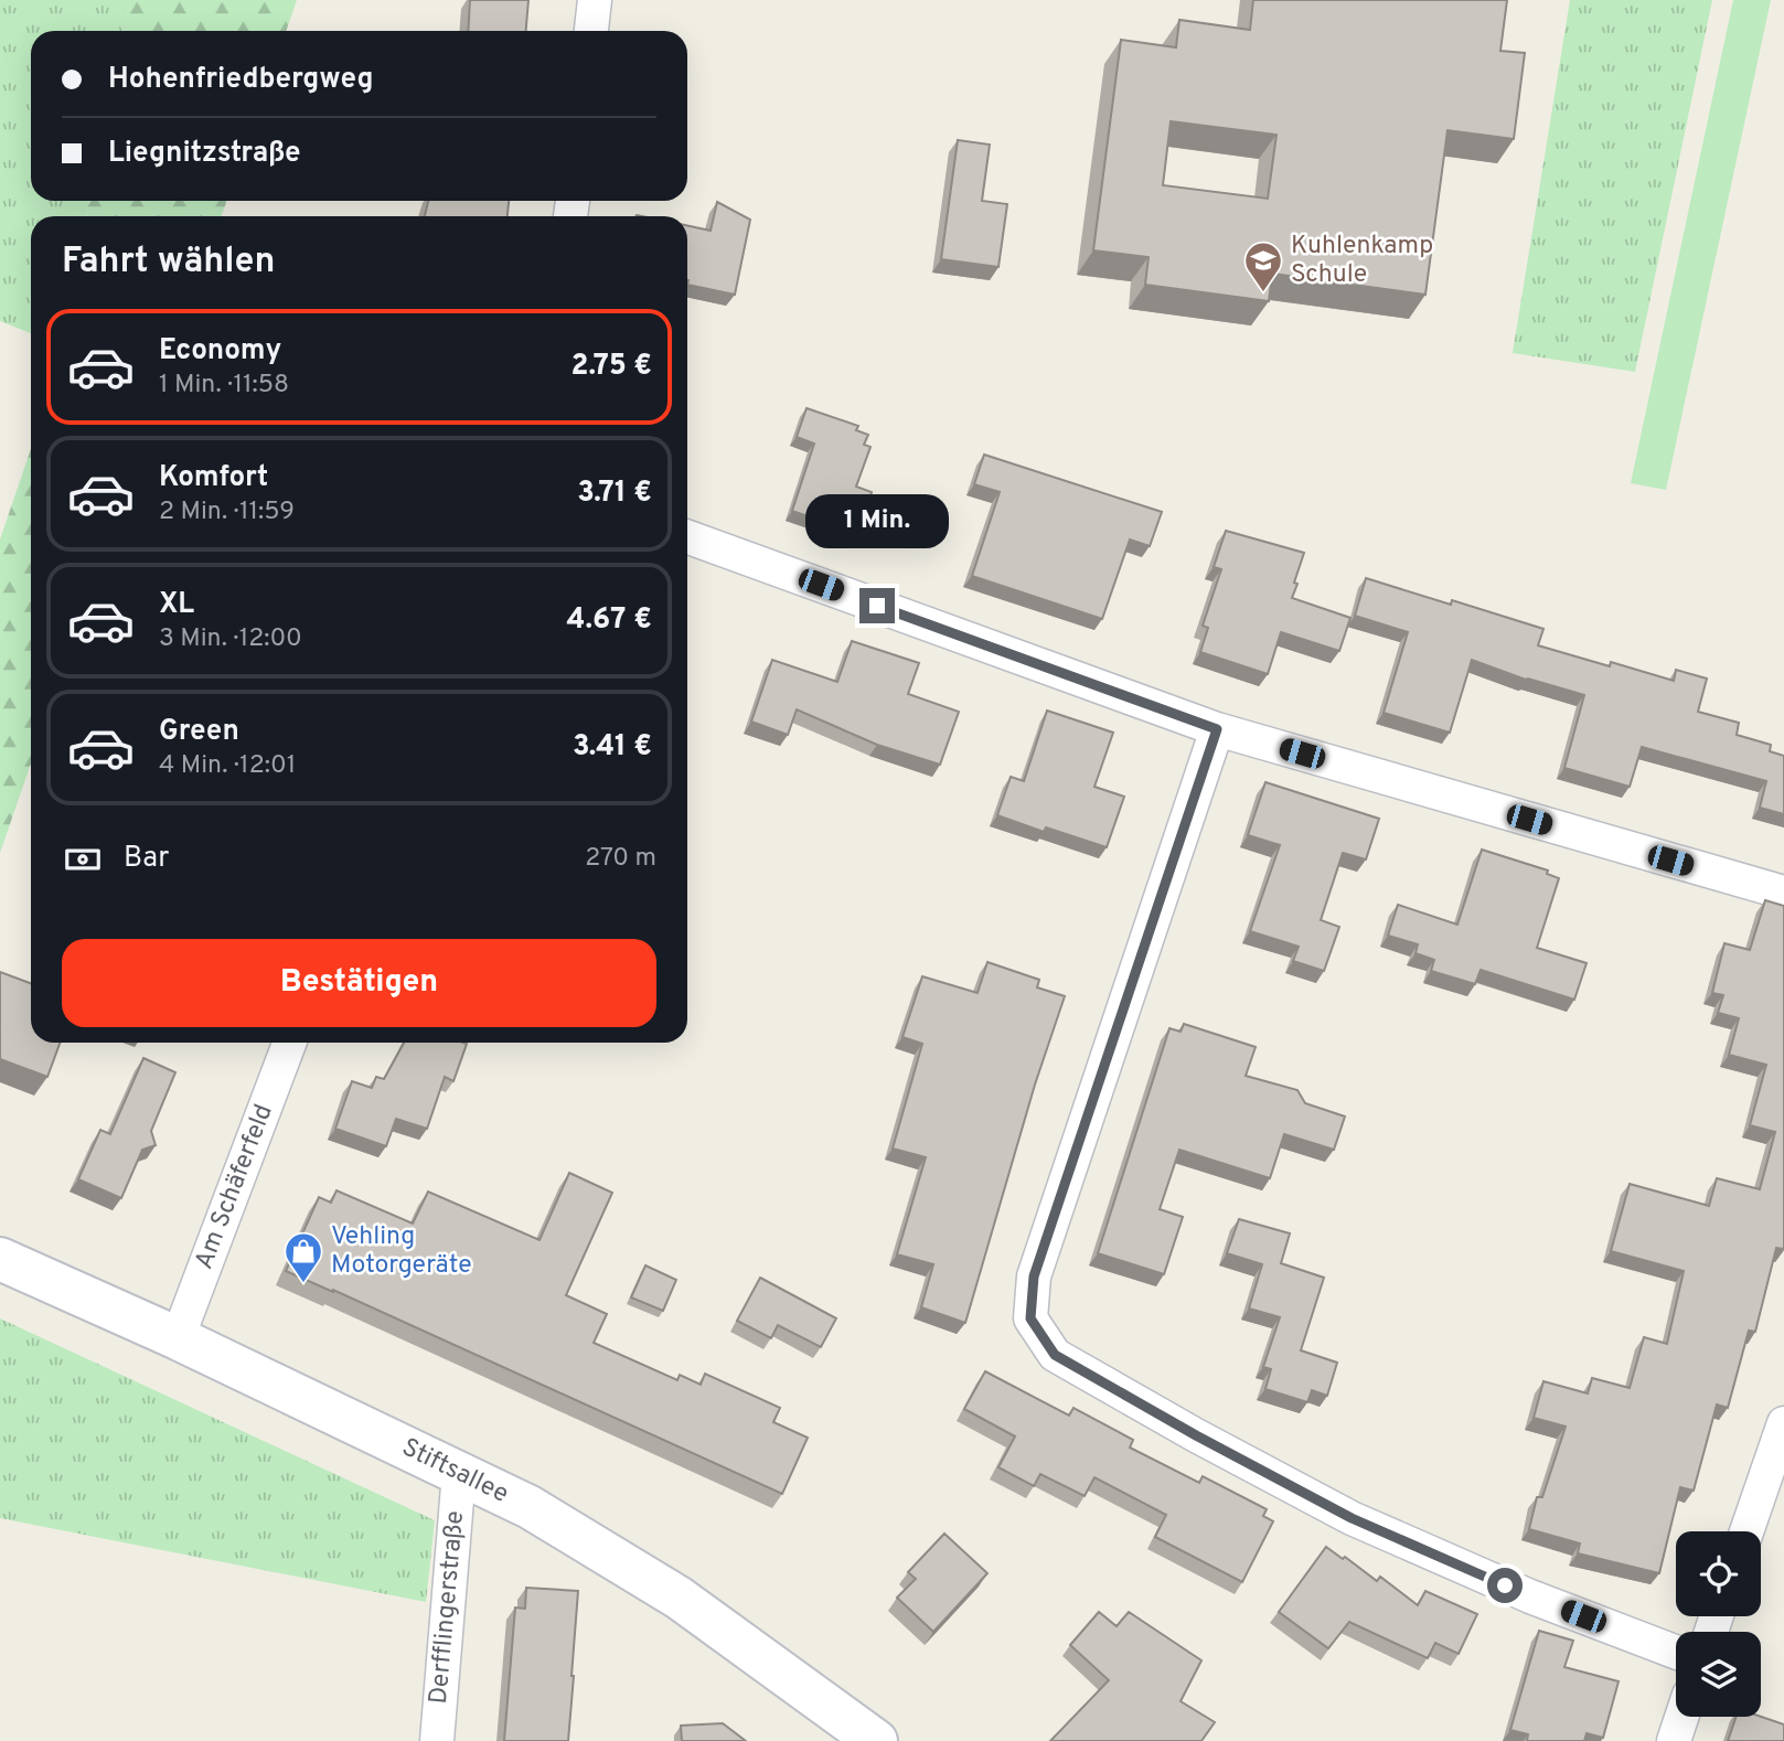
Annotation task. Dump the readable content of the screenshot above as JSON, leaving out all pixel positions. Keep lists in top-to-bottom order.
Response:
{
  "streets": {
    "main road": ["Stiftsallee"],
    "street": ["Am Schäferfeld", "Derfflingerstraße"]
  },
  "crossings": [
    ["Am Schäferfeld", "Stiftsallee"],
    ["Stiftsallee", "Derfflingerstraße"]
  ],
  "places": {
    "school or university": ["Kuhlenkamp Schule"],
    "shop": ["Vehling Motorgeräte"]
  },
  "page": {
    "banner": ["Hohenfriedbergweg", "Liegnitzstraße"],
    "heading": "Fahrt wählen",
    "list": [
      {
        "name": "Economy",
        "note": "1 Min. · 11:58",
        "value": "2.75 €"
      },
      {
        "name": "Komfort",
        "note": "2 Min. · 11:59",
        "value": "3.71 €"
      },
      {
        "name": "XL",
        "note": "3 Min. · 12:00",
        "value": "4.67 €"
      },
      {
        "name": "Green",
        "note": "4 Min. · 12:01",
        "value": "3.41 €"
      }
    ],
    "bubble": "1 Min.",
    "pay": ["Bar", "270 m"],
    "buttons": "Bestätigen"
  }
}
